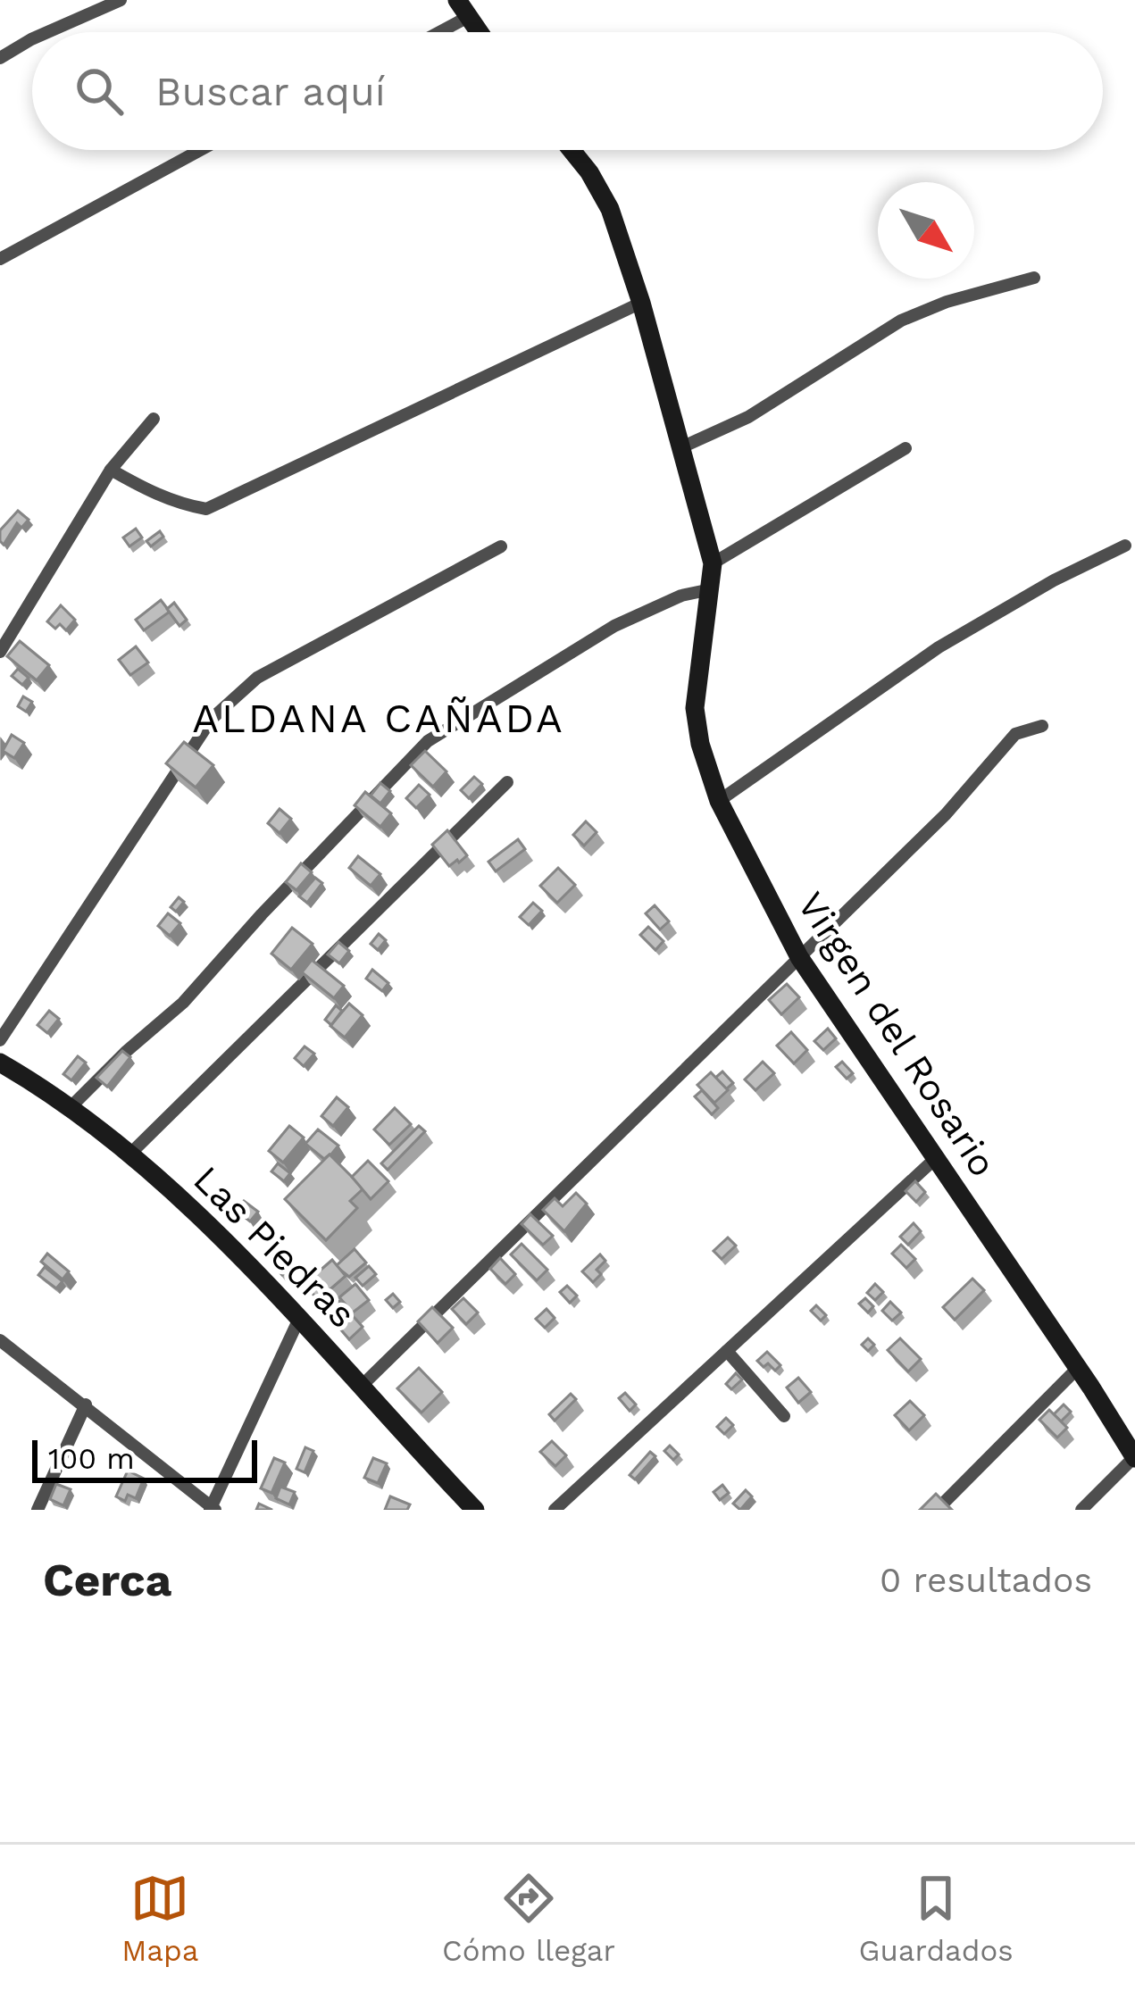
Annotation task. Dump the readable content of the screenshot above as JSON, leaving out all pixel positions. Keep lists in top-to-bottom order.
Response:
{
  "streets": {
    "street": ["Virgen del Rosario", "Las Piedras"]
  },
  "districts": ["ALDANA CAÑADA"],
  "scale_bar": "100 m",
  "north": "bottom right",
  "page": {
    "search": "Buscar aquí",
    "scale": "100 m",
    "heading": ["Cerca", "0 resultados"],
    "nav": ["Mapa", "Cómo llegar", "Guardados"]
  }
}
